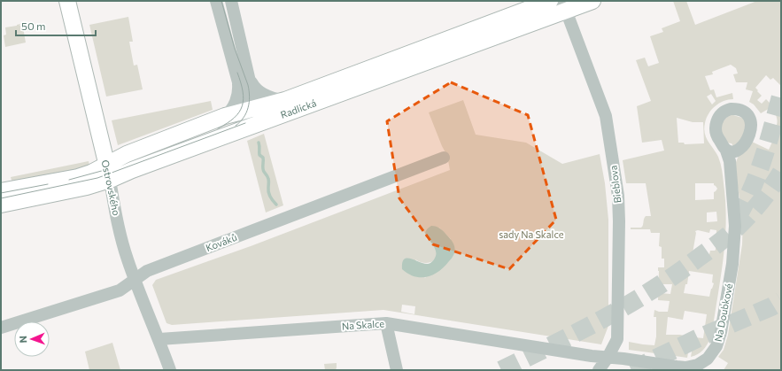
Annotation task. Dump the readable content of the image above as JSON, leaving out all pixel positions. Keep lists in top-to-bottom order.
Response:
{
  "streets": {
    "main road": ["Radlická", "Ostrovského"],
    "street": [
      "Bieblova",
      "Kováků",
      "Na Doubkové",
      "Na Skalce"
    ]
  },
  "crossings": [
    ["Radlická", "Bieblova"],
    ["Radlická", "Ostrovského"],
    ["Bieblova", "Na Doubkové"],
    ["Bieblova", "Na Skalce"],
    ["Ostrovského", "Kováků"],
    ["Ostrovského", "Na Skalce"],
    ["Na Doubkové", "Na Skalce"]
  ],
  "parks": ["sady Na Skalce"],
  "scale_bar": "50 m",
  "north": "left"
}
